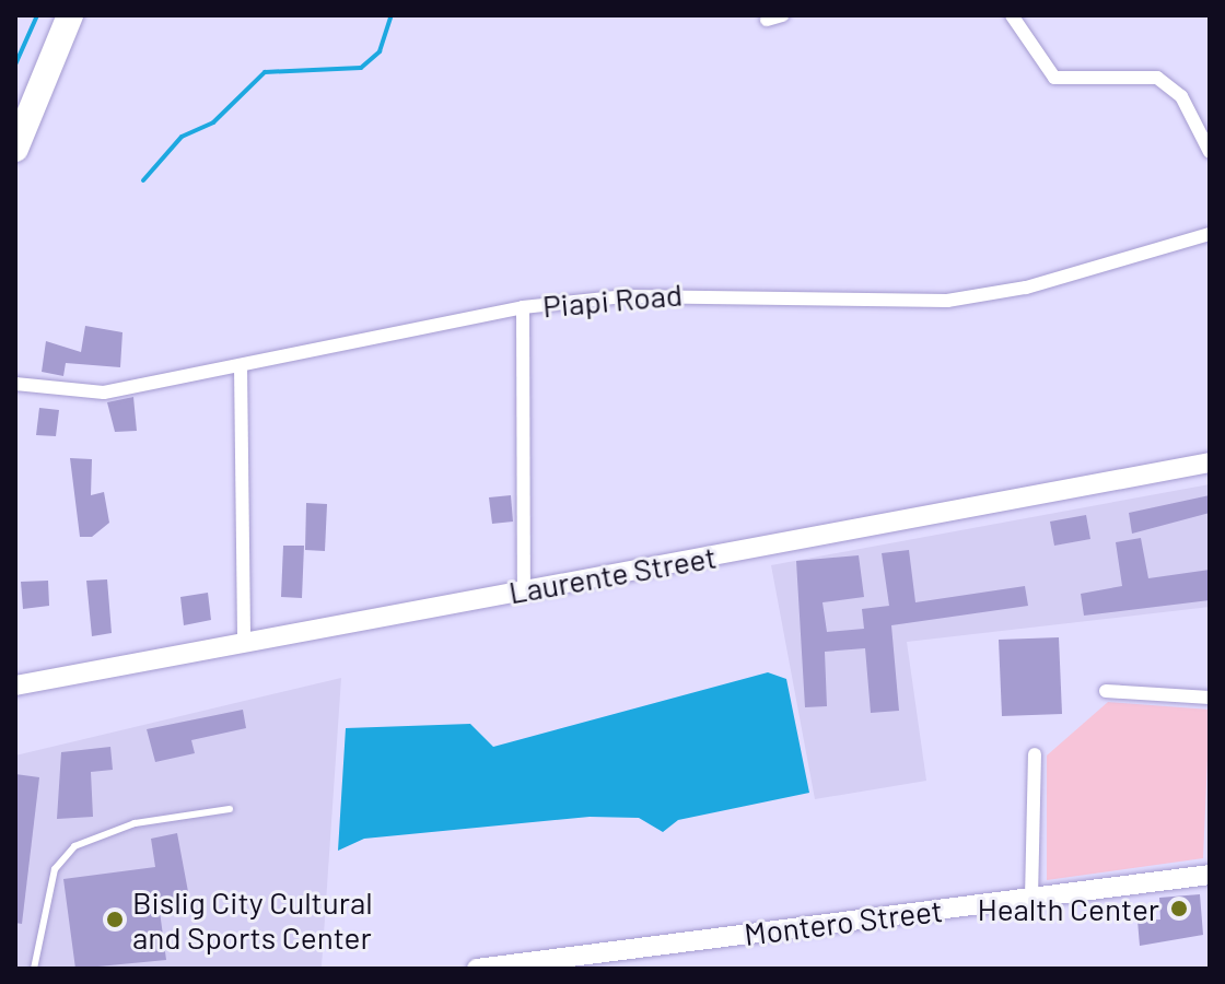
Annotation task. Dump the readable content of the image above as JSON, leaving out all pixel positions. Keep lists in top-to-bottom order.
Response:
{
  "streets": {
    "street": ["Piapi Road", "Laurente Street", "Montero Street"]
  },
  "places": ["Health Center", "Bislig City Cultural and Sports Center"]
}
